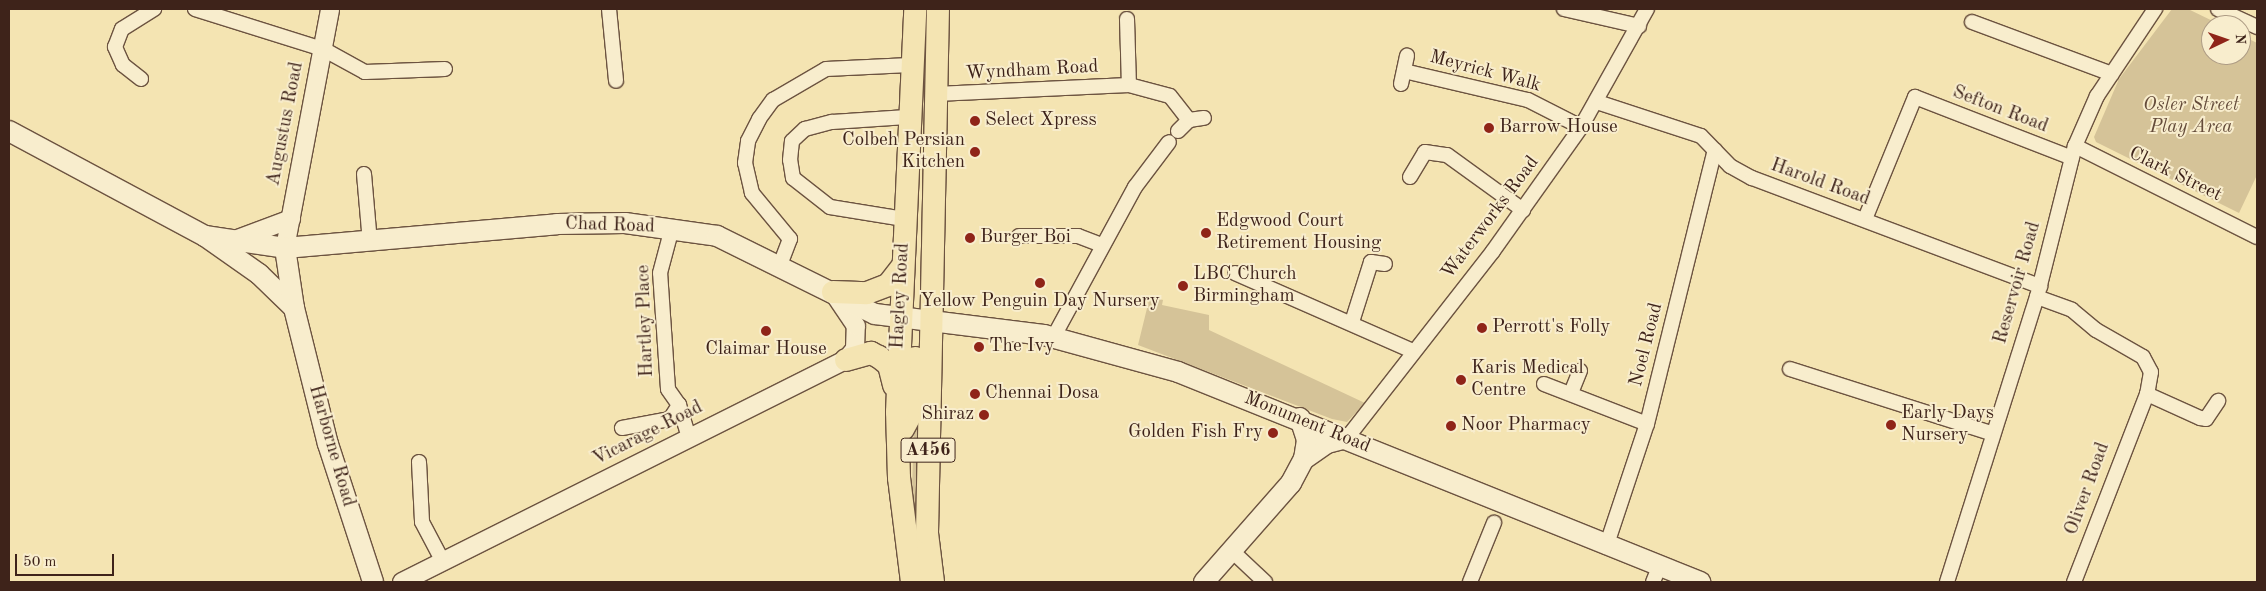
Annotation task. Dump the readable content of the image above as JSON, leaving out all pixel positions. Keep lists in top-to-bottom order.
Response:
{
  "streets": {
    "highway": ["Hagley Road", "A456"],
    "main road": ["Chad Road", "Monument Road", "Harborne Road"],
    "street": [
      "Wyndham Road",
      "Meyrick Walk",
      "Sefton Road",
      "Augustus Road",
      "Clark Street",
      "Harold Road",
      "Waterworks Road",
      "Reservoir Road",
      "Hartley Place",
      "Noel Road",
      "Vicarage Road",
      "Oliver Road"
    ]
  },
  "crossings": [
    ["Wyndham Road", "Hagley Road"],
    ["Meyrick Walk", "Waterworks Road"],
    ["Sefton Road", "Clark Street"],
    ["Sefton Road", "Harold Road"],
    ["Sefton Road", "Reservoir Road"],
    ["Augustus Road", "Chad Road"],
    ["Augustus Road", "Harborne Road"],
    ["Clark Street", "Reservoir Road"],
    ["Harold Road", "Waterworks Road"],
    ["Harold Road", "Reservoir Road"],
    ["Harold Road", "Noel Road"],
    ["Harold Road", "Oliver Road"],
    ["Waterworks Road", "Monument Road"],
    ["Chad Road", "Hagley Road"],
    ["Chad Road", "Hartley Place"],
    ["Chad Road", "Monument Road"],
    ["Chad Road", "Harborne Road"],
    ["Hagley Road", "Monument Road"],
    ["Hartley Place", "Vicarage Road"],
    ["Noel Road", "Monument Road"]
  ],
  "parks": ["Osler Street Play Area"],
  "places": [
    "Select Xpress",
    "Barrow House",
    "Colbeh Persian Kitchen",
    "Edgwood Court Retirement Housing",
    "Burger Boi",
    "Yellow Penguin Day Nursery",
    "LBC Church Birmingham",
    "Perrott's Folly",
    "Claimar House",
    "The Ivy",
    "Karis Medical Centre",
    "Chennai Dosa",
    "Shiraz",
    "Early Days Nursery",
    "Noor Pharmacy",
    "Golden Fish Fry"
  ],
  "scale_bar": "50 m",
  "north": "right"
}
